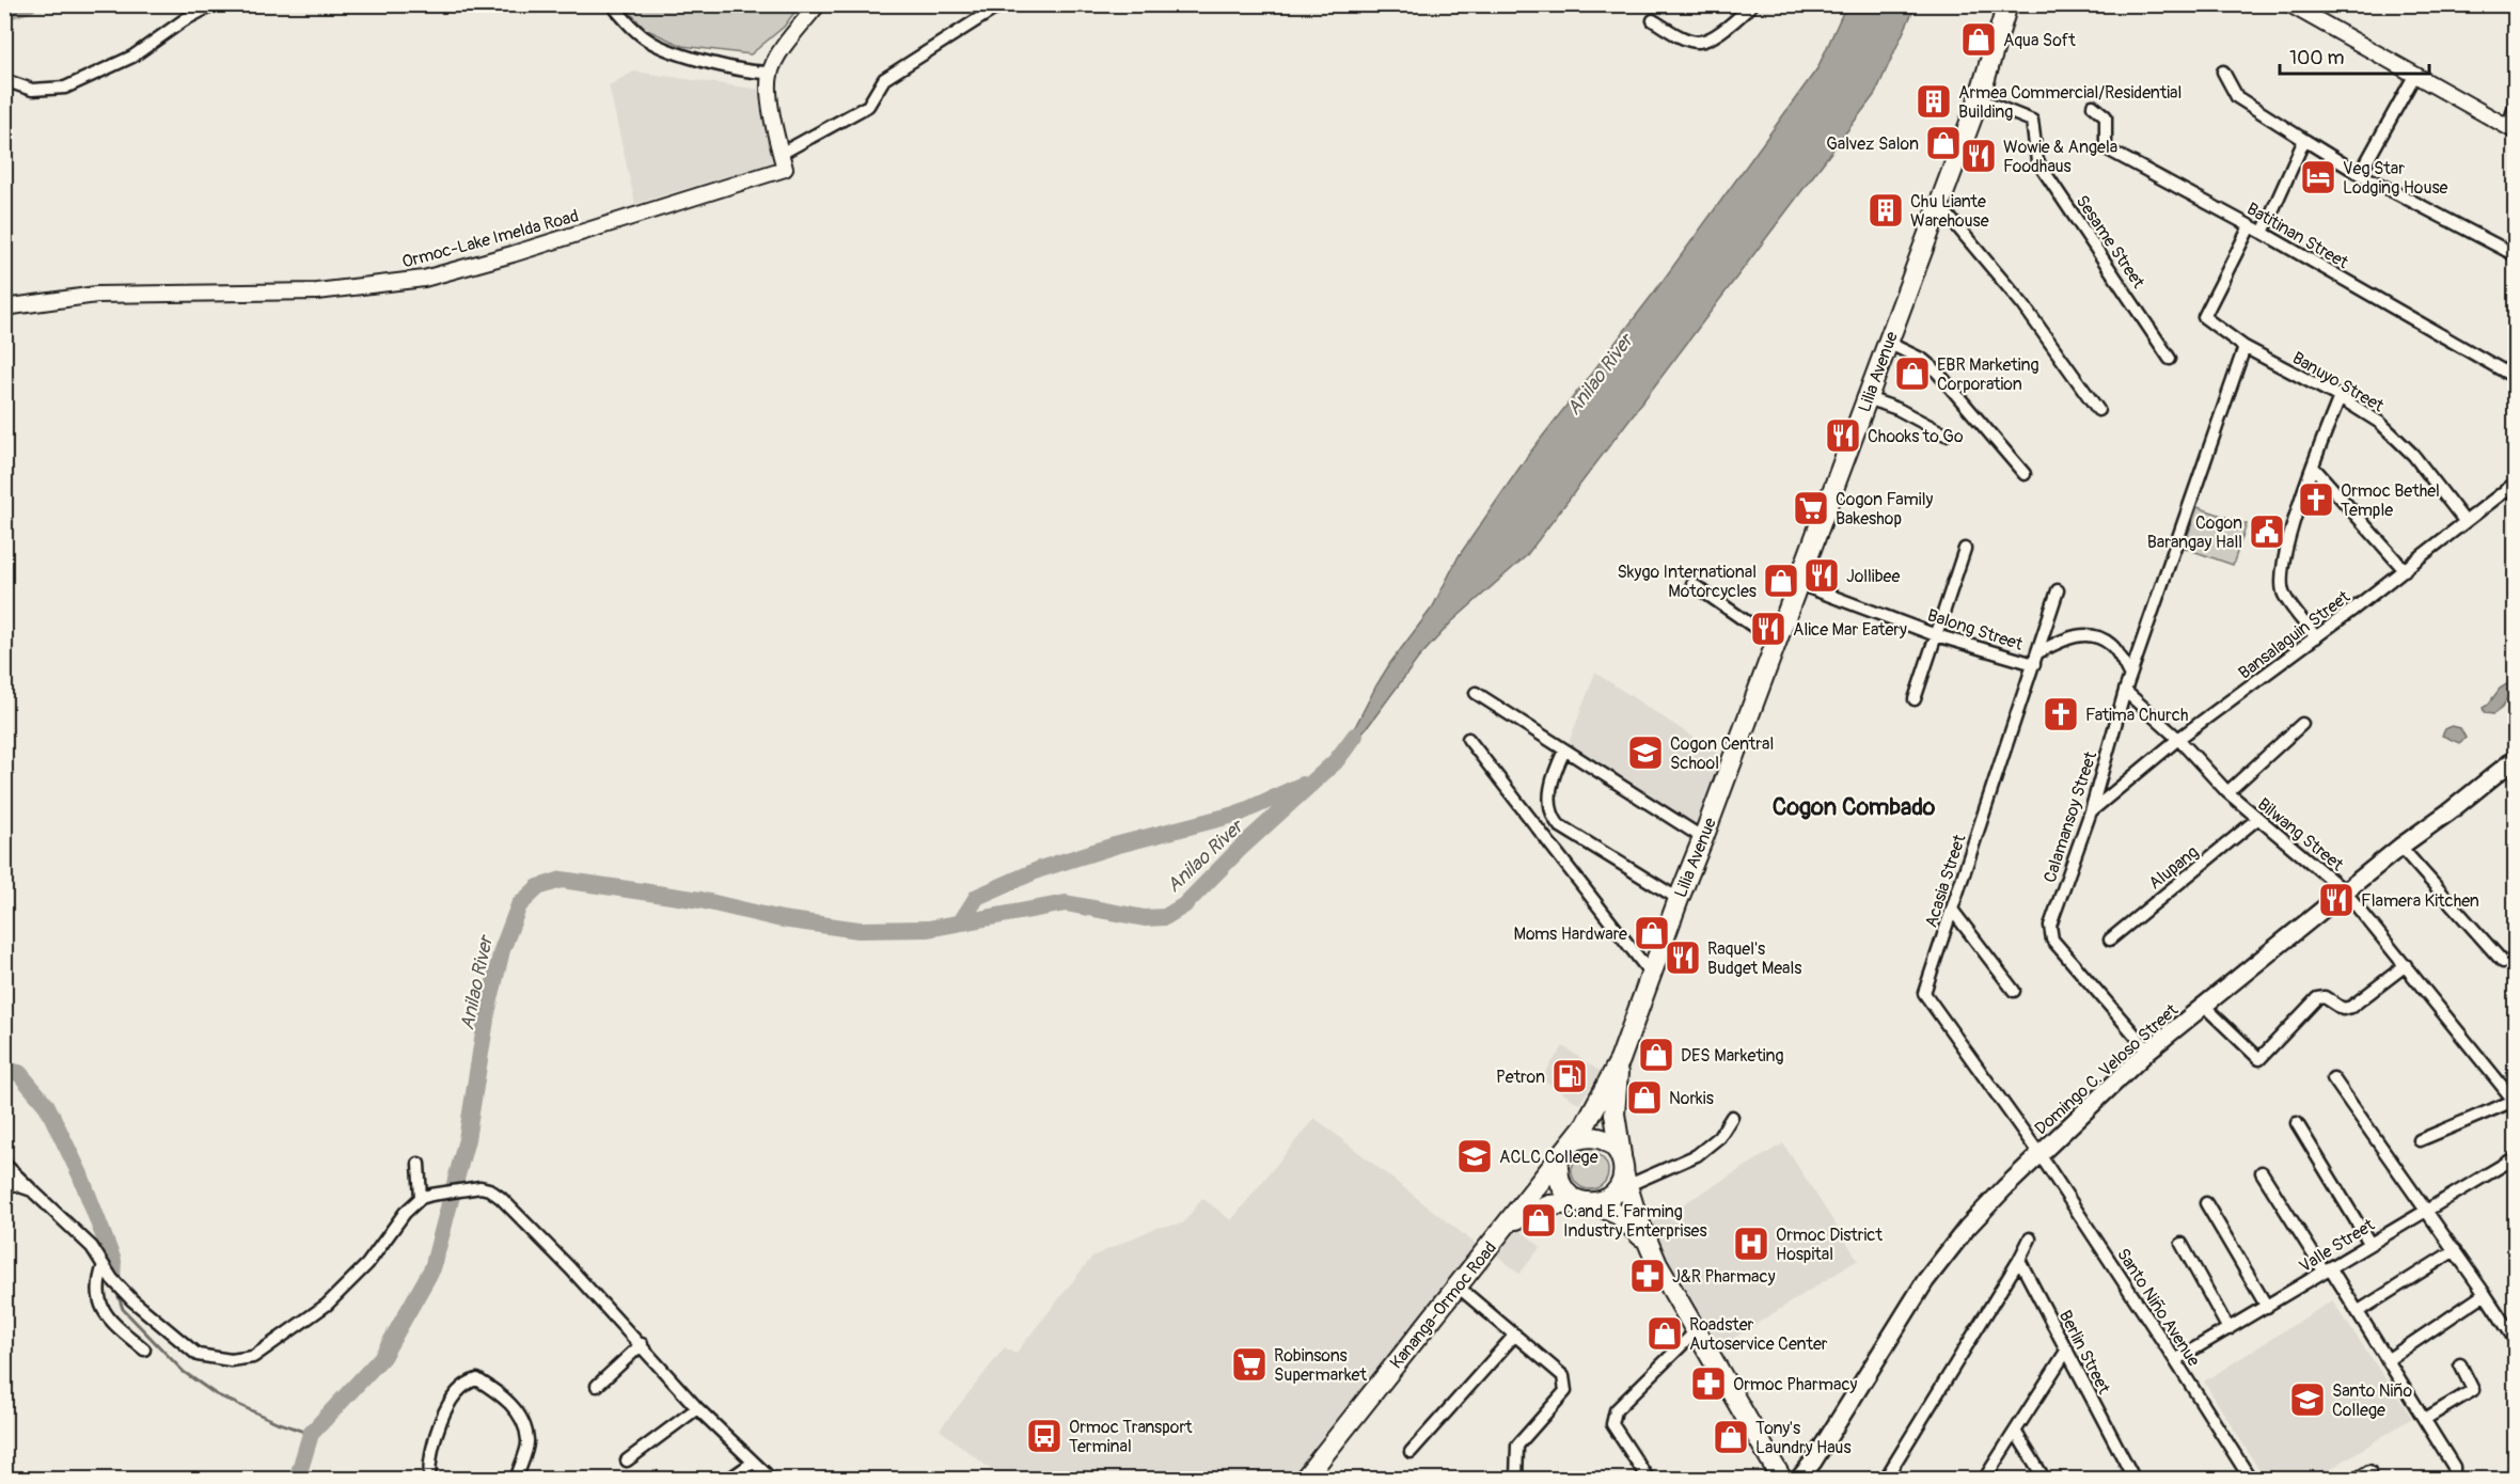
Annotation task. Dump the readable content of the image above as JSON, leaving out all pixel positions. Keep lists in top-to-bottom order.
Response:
{
  "streets": {
    "highway": ["Lilia Avenue", "Kananga-Ormoc Road"],
    "main road": ["Domingo C. Veloso Street"],
    "street": [
      "Batitinan Street",
      "Ormoc-Lake Imelda Road",
      "Sesame Street",
      "Banuyo Street",
      "Balong Street",
      "Bansalaguin Street",
      "Calamansoy Street",
      "Bilwang Street",
      "Alupang",
      "Acasia Street",
      "Valle Street",
      "Santo Niño Avenue",
      "Berlin Street"
    ]
  },
  "crossings": [
    ["Batitinan Street", "Banuyo Street"],
    ["Sesame Street", "Lilia Avenue"],
    ["Lilia Avenue", "Balong Street"],
    ["Banuyo Street", "Bansalaguin Street"],
    ["Banuyo Street", "Calamansoy Street"],
    ["Balong Street", "Acasia Street"],
    ["Bansalaguin Street", "Calamansoy Street"],
    ["Bansalaguin Street", "Bilwang Street"],
    ["Calamansoy Street", "Bilwang Street"],
    ["Calamansoy Street", "Domingo C. Veloso Street"],
    ["Bilwang Street", "Alupang"],
    ["Bilwang Street", "Domingo C. Veloso Street"],
    ["Acasia Street", "Domingo C. Veloso Street"],
    ["Acasia Street", "Santo Niño Avenue"],
    ["Domingo C. Veloso Street", "Santo Niño Avenue"],
    ["Valle Street", "Santo Niño Avenue"]
  ],
  "districts": ["Cogon Combado"],
  "water": ["Anilao River"],
  "places": {
    "shop": [
      "Aqua Soft",
      "Galvez Salon",
      "EBR Marketing Corporation",
      "Skygo International Motorcycles",
      "Moms Hardware",
      "DES Marketing",
      "Norkis",
      "C.and E. Farming Industry Enterprises",
      "Roadster Autoservice Center",
      "Tony's Laundry Haus"
    ],
    "building": ["Armea Commercial/Residential Building", "Chu Liante Warehouse"],
    "restaurant": [
      "Wowie & Angela Foodhaus",
      "Chooks to Go",
      "Jollibee",
      "Alice Mar Eatery",
      "Flamera Kitchen",
      "Raquel's Budget Meals"
    ],
    "hotel": ["Veg Star Lodging House"],
    "church": ["Ormoc Bethel Temple", "Fatima Church"],
    "supermarket": ["Cogon Family Bakeshop", "Robinsons Supermarket"],
    "public building": ["Cogon Barangay Hall"],
    "school or university": ["Cogon Central School", "ACLC College", "Santo Niño College"],
    "fuel station": ["Petron"],
    "hospital": ["Ormoc District Hospital"],
    "pharmacy": ["J&R Pharmacy", "Ormoc Pharmacy"],
    "bus stop": ["Ormoc Transport Terminal"]
  },
  "scale_bar": "100 m"
}
